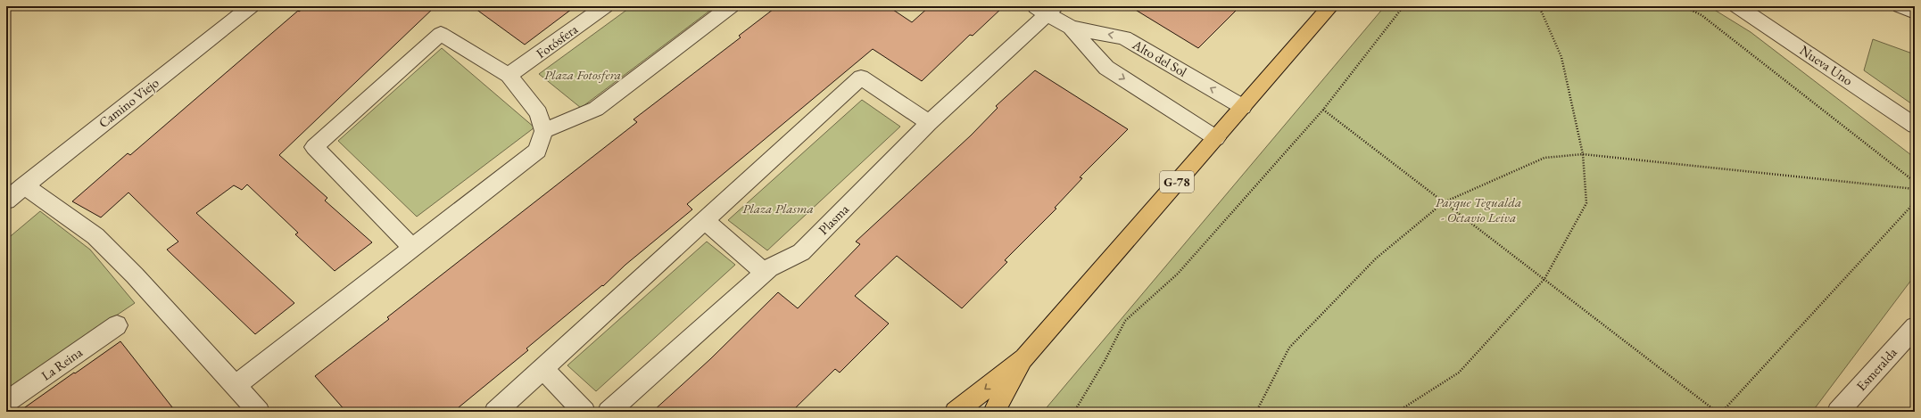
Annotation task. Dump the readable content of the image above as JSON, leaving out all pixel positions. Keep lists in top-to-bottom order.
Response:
{
  "streets": {
    "main road": ["G-78"],
    "street": [
      "Fotósfera",
      "Alto del Sol",
      "Nueva Uno",
      "Camino Viejo",
      "Plasma",
      "La Reina",
      "Esmeralda"
    ]
  },
  "crossings": [
    ["Alto del Sol", "G-78"],
    ["Alto del Sol", "Plasma"]
  ],
  "parks": ["Plaza Fotosfera", "Parque Tegualda - Octavio Leiva", "Plaza Plasma"]
}
